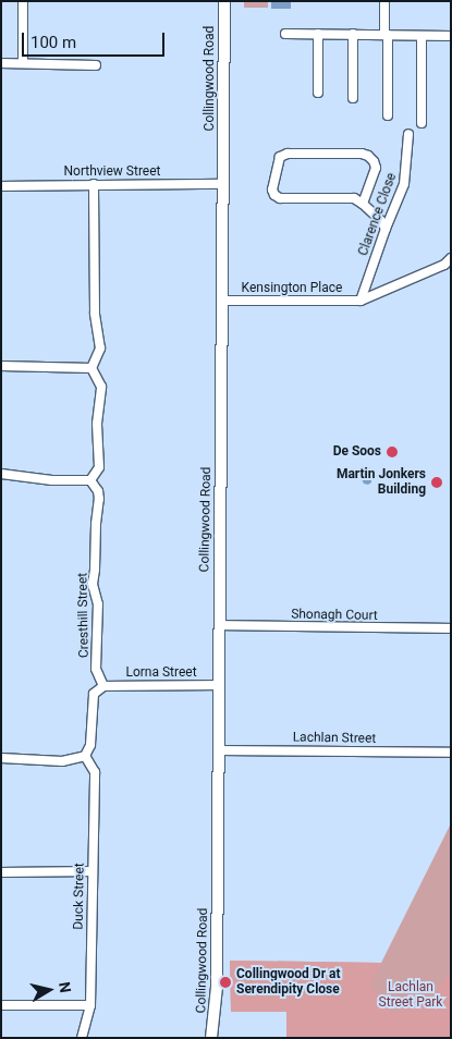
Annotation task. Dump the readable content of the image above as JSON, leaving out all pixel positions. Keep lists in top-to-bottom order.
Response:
{
  "streets": {
    "street": [
      "Collingwood Road",
      "Northview Street",
      "Clarence Close",
      "Kensington Place",
      "Cresthill Street",
      "Shonagh Court",
      "Lorna Street",
      "Lachlan Street",
      "Duck Street"
    ]
  },
  "crossings": [
    ["Collingwood Road", "Northview Street"],
    ["Collingwood Road", "Kensington Place"],
    ["Collingwood Road", "Shonagh Court"],
    ["Collingwood Road", "Lorna Street"],
    ["Collingwood Road", "Lachlan Street"],
    ["Clarence Close", "Kensington Place"],
    ["Cresthill Street", "Lorna Street"]
  ],
  "parks": ["Lachlan Street Park"],
  "places": ["De Soos", "Martin Jonkers Building", "Collingwood Dr at Serendipity Close"],
  "scale_bar": "100 m",
  "north": "right"
}
